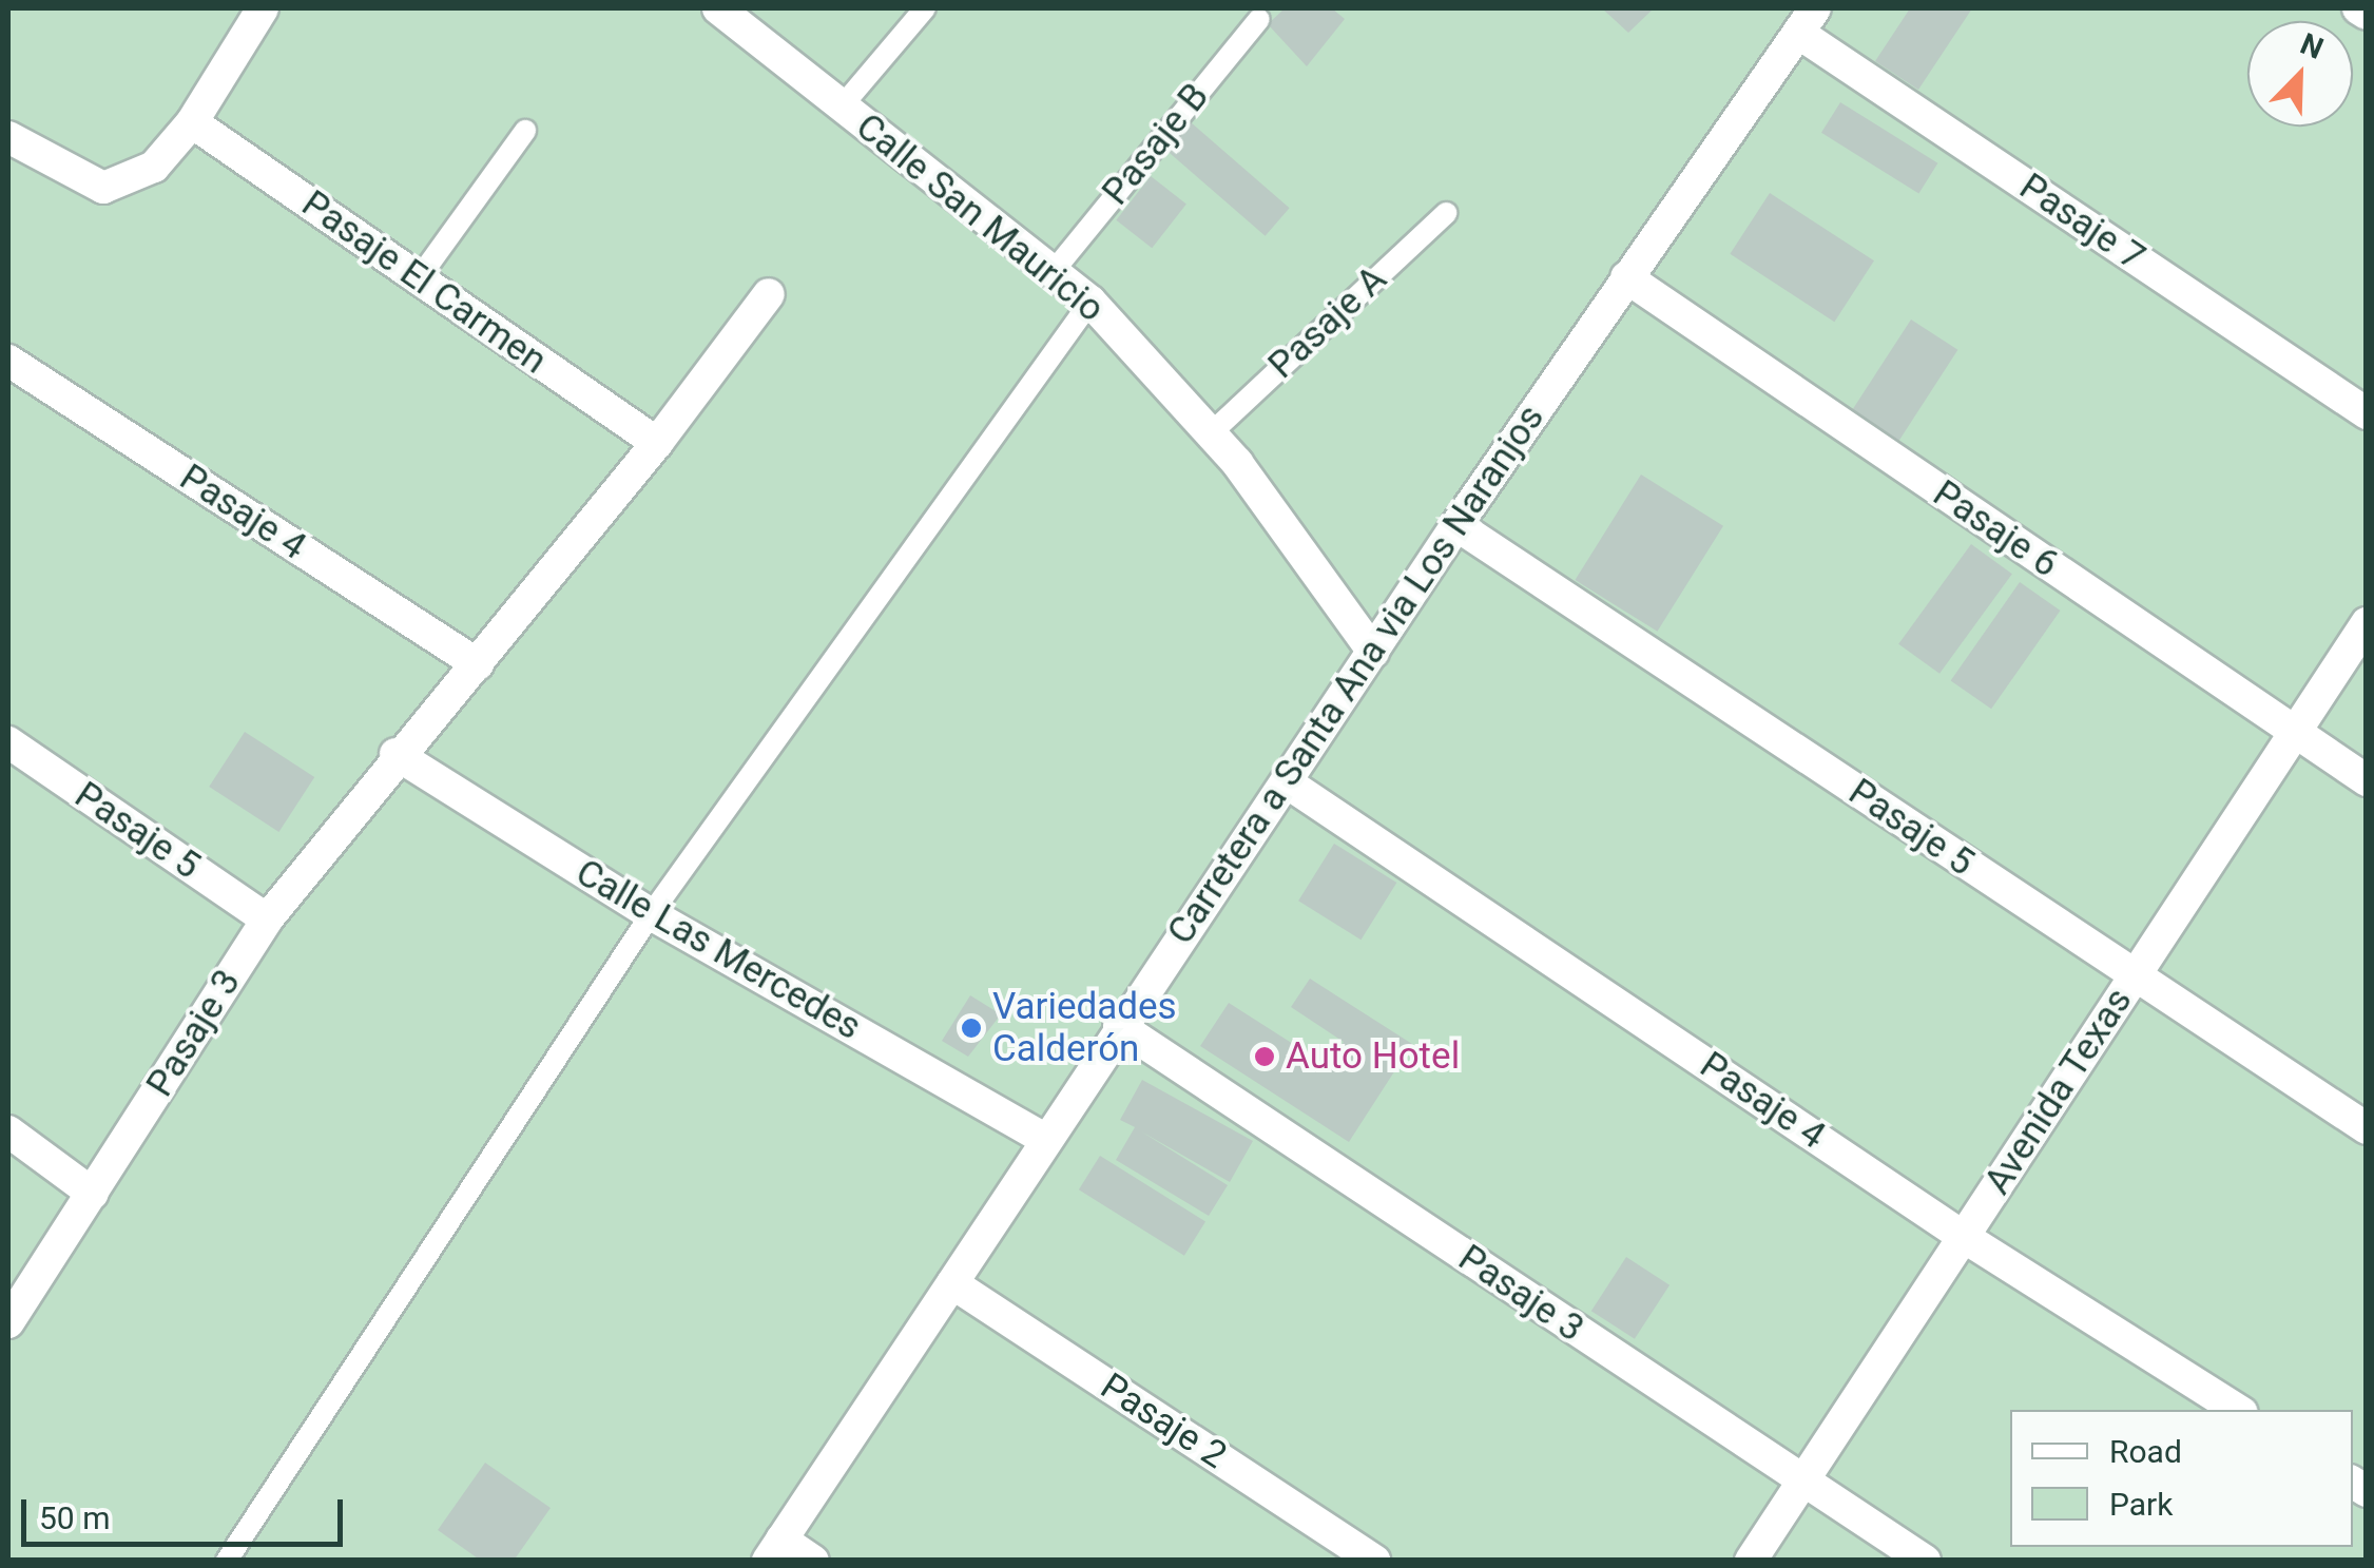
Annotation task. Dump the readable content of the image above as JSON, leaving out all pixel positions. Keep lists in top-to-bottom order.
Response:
{
  "streets": {
    "street": [
      "Calle San Mauricio",
      "Pasaje 7",
      "Pasaje El Carmen",
      "Pasaje 4",
      "Pasaje 6",
      "Carretera a Santa Ana via Los Naranjos",
      "Pasaje 5",
      "Calle Las Mercedes",
      "Pasaje 3",
      "Avenida Texas",
      "Pasaje 2"
    ],
    "lane": ["Pasaje B", "Pasaje A"]
  },
  "crossings": [
    ["Pasaje B", "Calle San Mauricio"],
    ["Calle San Mauricio", "Pasaje A"],
    ["Calle San Mauricio", "Carretera a Santa Ana via Los Naranjos"],
    ["Pasaje 7", "Carretera a Santa Ana via Los Naranjos"],
    ["Pasaje El Carmen", "Pasaje 3"],
    ["Pasaje 4", "Carretera a Santa Ana via Los Naranjos"],
    ["Pasaje 4", "Pasaje 3"],
    ["Pasaje 4", "Avenida Texas"],
    ["Pasaje 6", "Carretera a Santa Ana via Los Naranjos"],
    ["Pasaje 6", "Avenida Texas"],
    ["Carretera a Santa Ana via Los Naranjos", "Pasaje 5"],
    ["Carretera a Santa Ana via Los Naranjos", "Calle Las Mercedes"],
    ["Carretera a Santa Ana via Los Naranjos", "Pasaje 3"],
    ["Carretera a Santa Ana via Los Naranjos", "Pasaje 2"],
    ["Pasaje 5", "Pasaje 3"],
    ["Pasaje 5", "Avenida Texas"],
    ["Calle Las Mercedes", "Pasaje 3"],
    ["Pasaje 3", "Avenida Texas"]
  ],
  "places": ["Variedades Calderón", "Auto Hotel"],
  "legend": ["Road", "Park"],
  "scale_bar": "50 m",
  "north": "top right"
}
